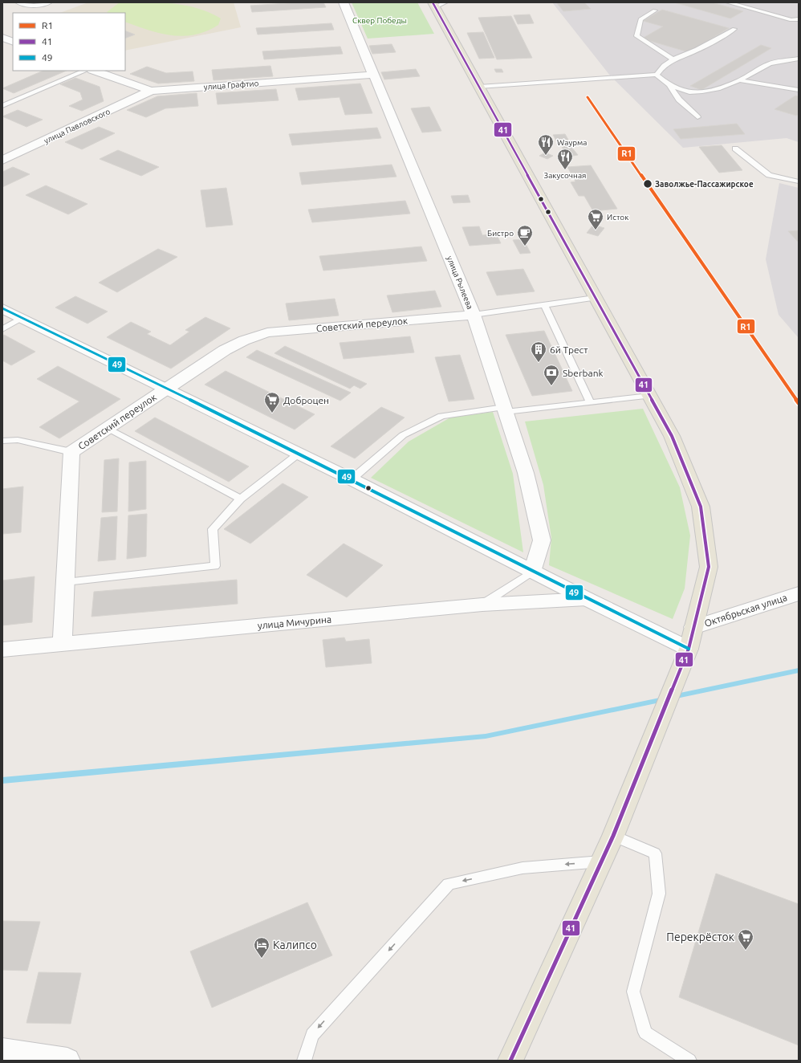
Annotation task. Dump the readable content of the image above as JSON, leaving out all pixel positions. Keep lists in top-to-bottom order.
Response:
{
  "streets": {
    "street": [
      "улица Графтио",
      "улица Павловского",
      "улица Рылеева",
      "Советский переулок",
      "Октябрьская улица",
      "улица Мичурина"
    ]
  },
  "crossings": [
    ["улица Графтио", "улица Павловского"],
    ["улица Графтио", "улица Рылеева"],
    ["улица Рылеева", "Советский переулок"],
    ["Советский переулок", "улица Мичурина"]
  ],
  "parks": ["Сквер Победы"],
  "places": {
    "restaurant": ["Wаурма", "Закусочная"],
    "other": ["Заволжье-Пассажирское"],
    "supermarket": ["Исток", "Доброцен", "Перекрёсток"],
    "cafe": ["Бистро"],
    "building": ["6й Трест"],
    "bank": ["Sberbank"],
    "hotel": ["Калипсо"]
  },
  "lines": ["transit line 41", "transit line R1", "transit line 49"],
  "legend": ["R1", "41", "49"]
}
